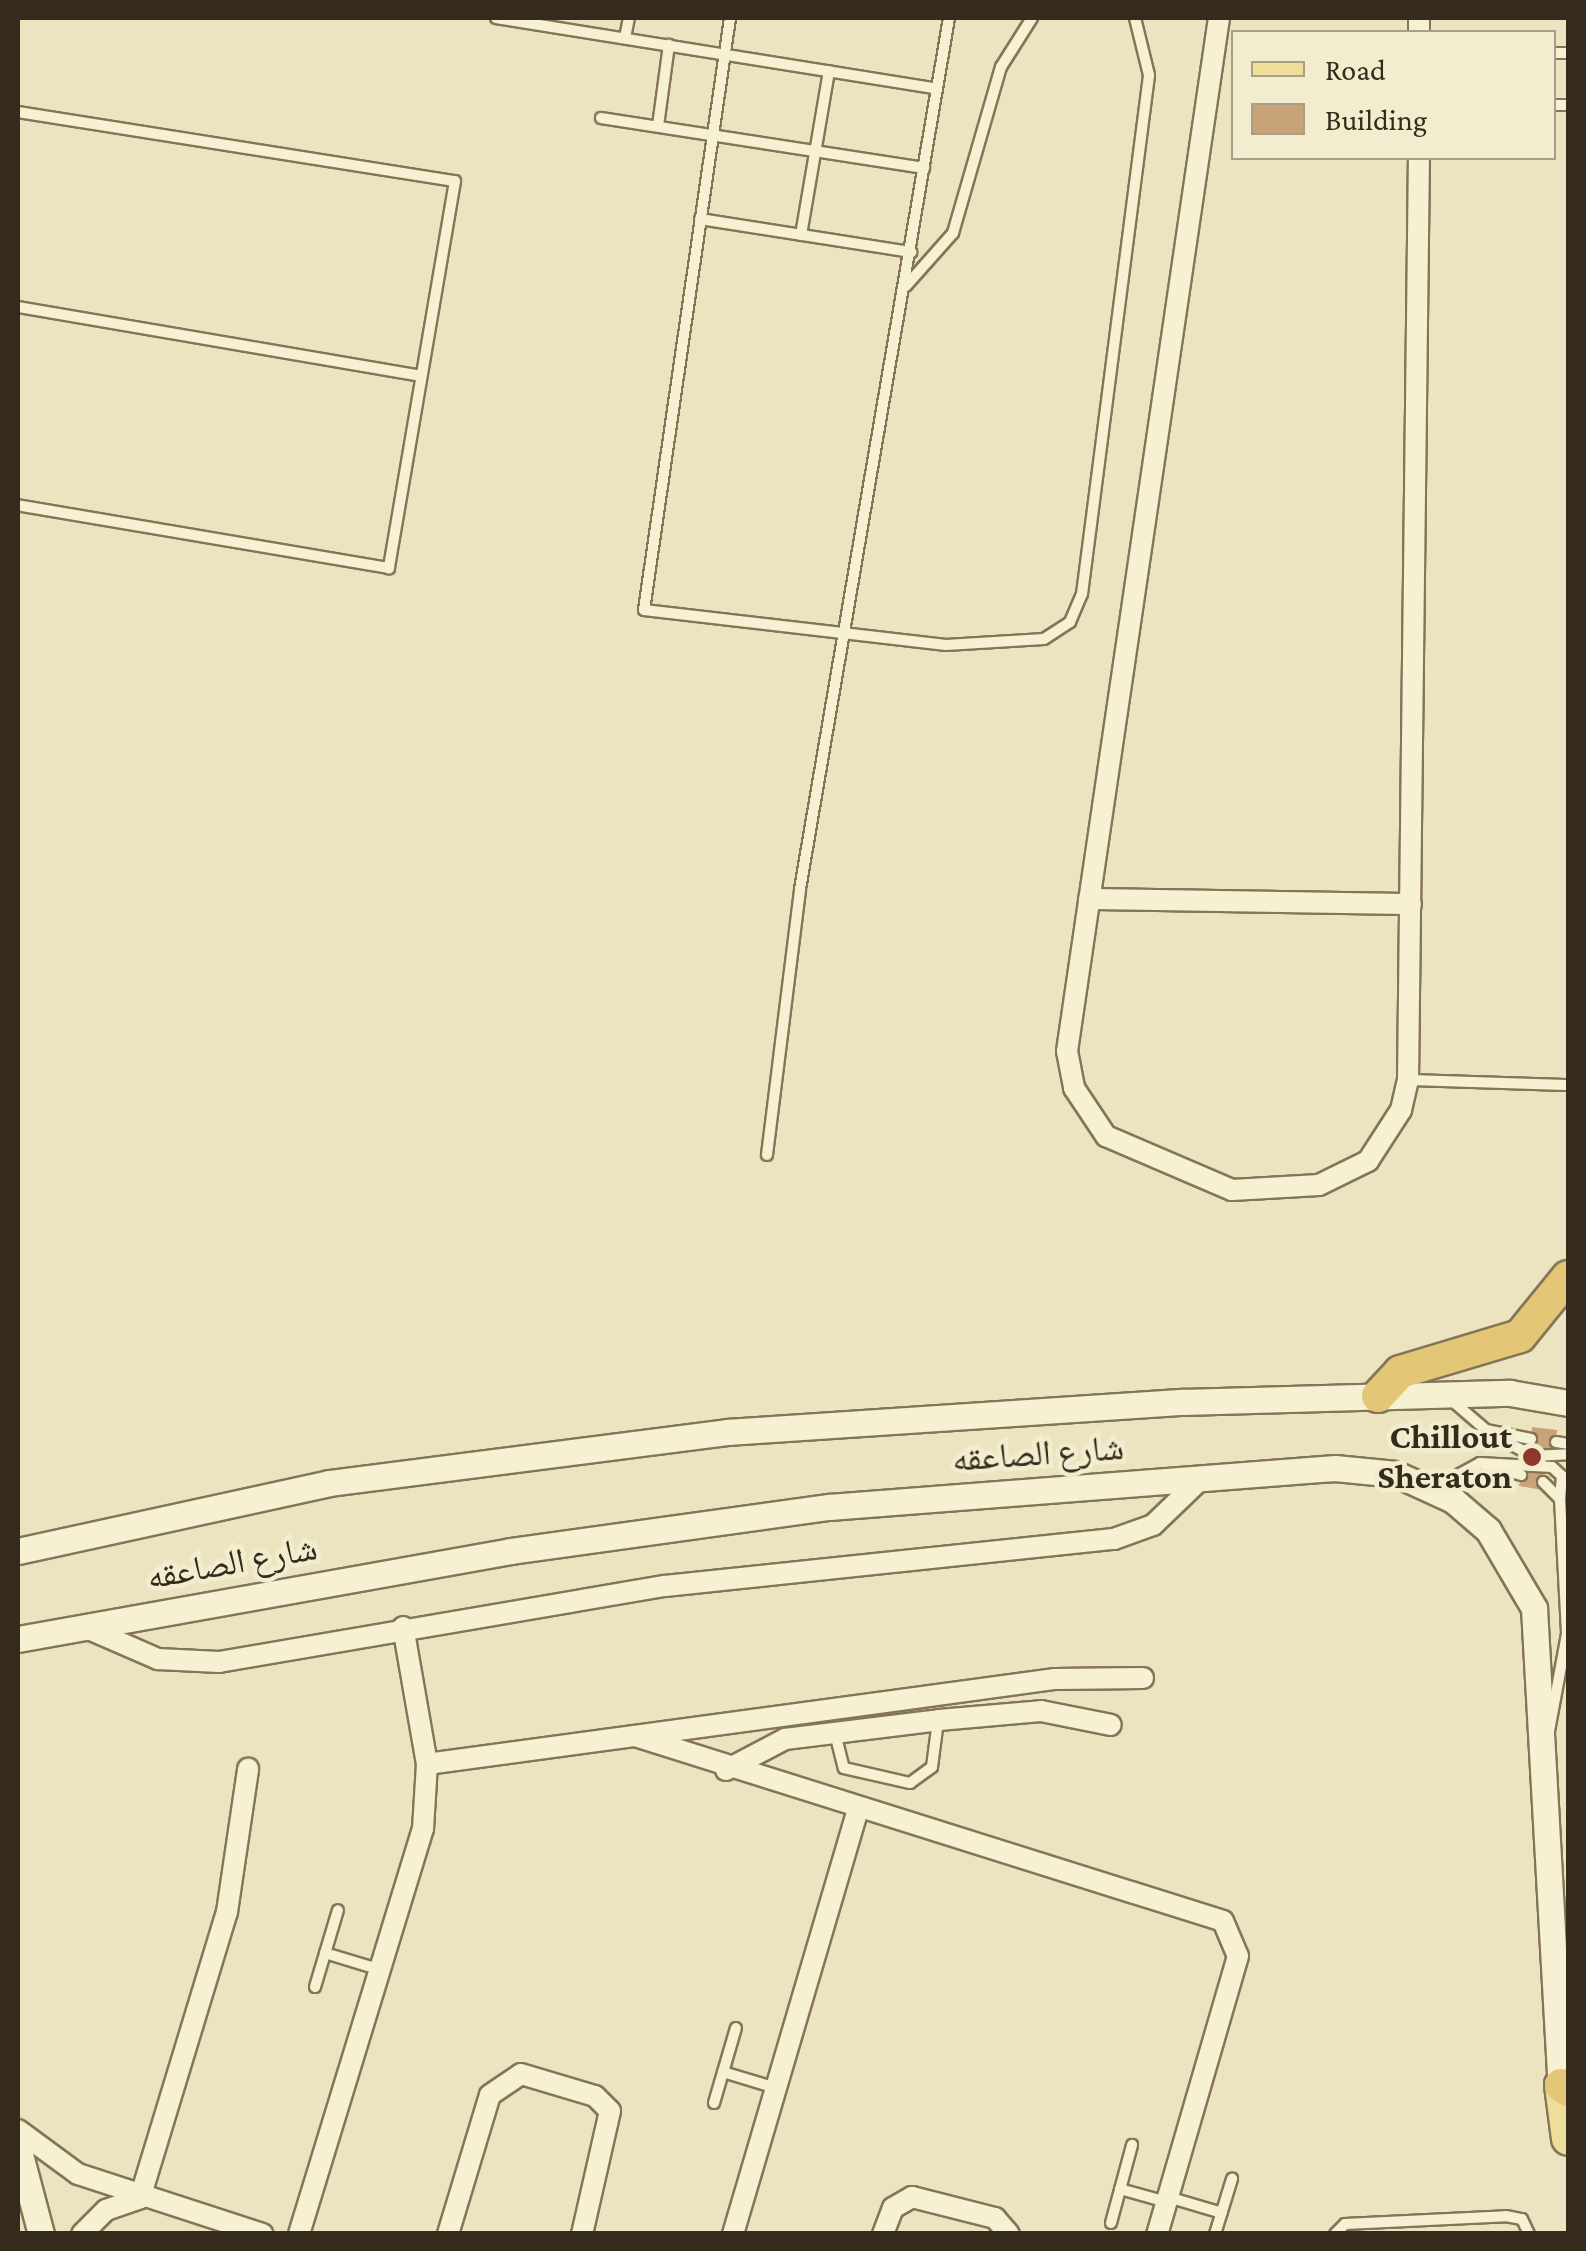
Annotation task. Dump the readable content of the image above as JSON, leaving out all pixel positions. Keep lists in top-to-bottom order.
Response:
{
  "streets": {
    "street": ["شارع الصاعقه"]
  },
  "places": ["Chillout Sheraton"],
  "legend": ["Road", "Building"]
}
